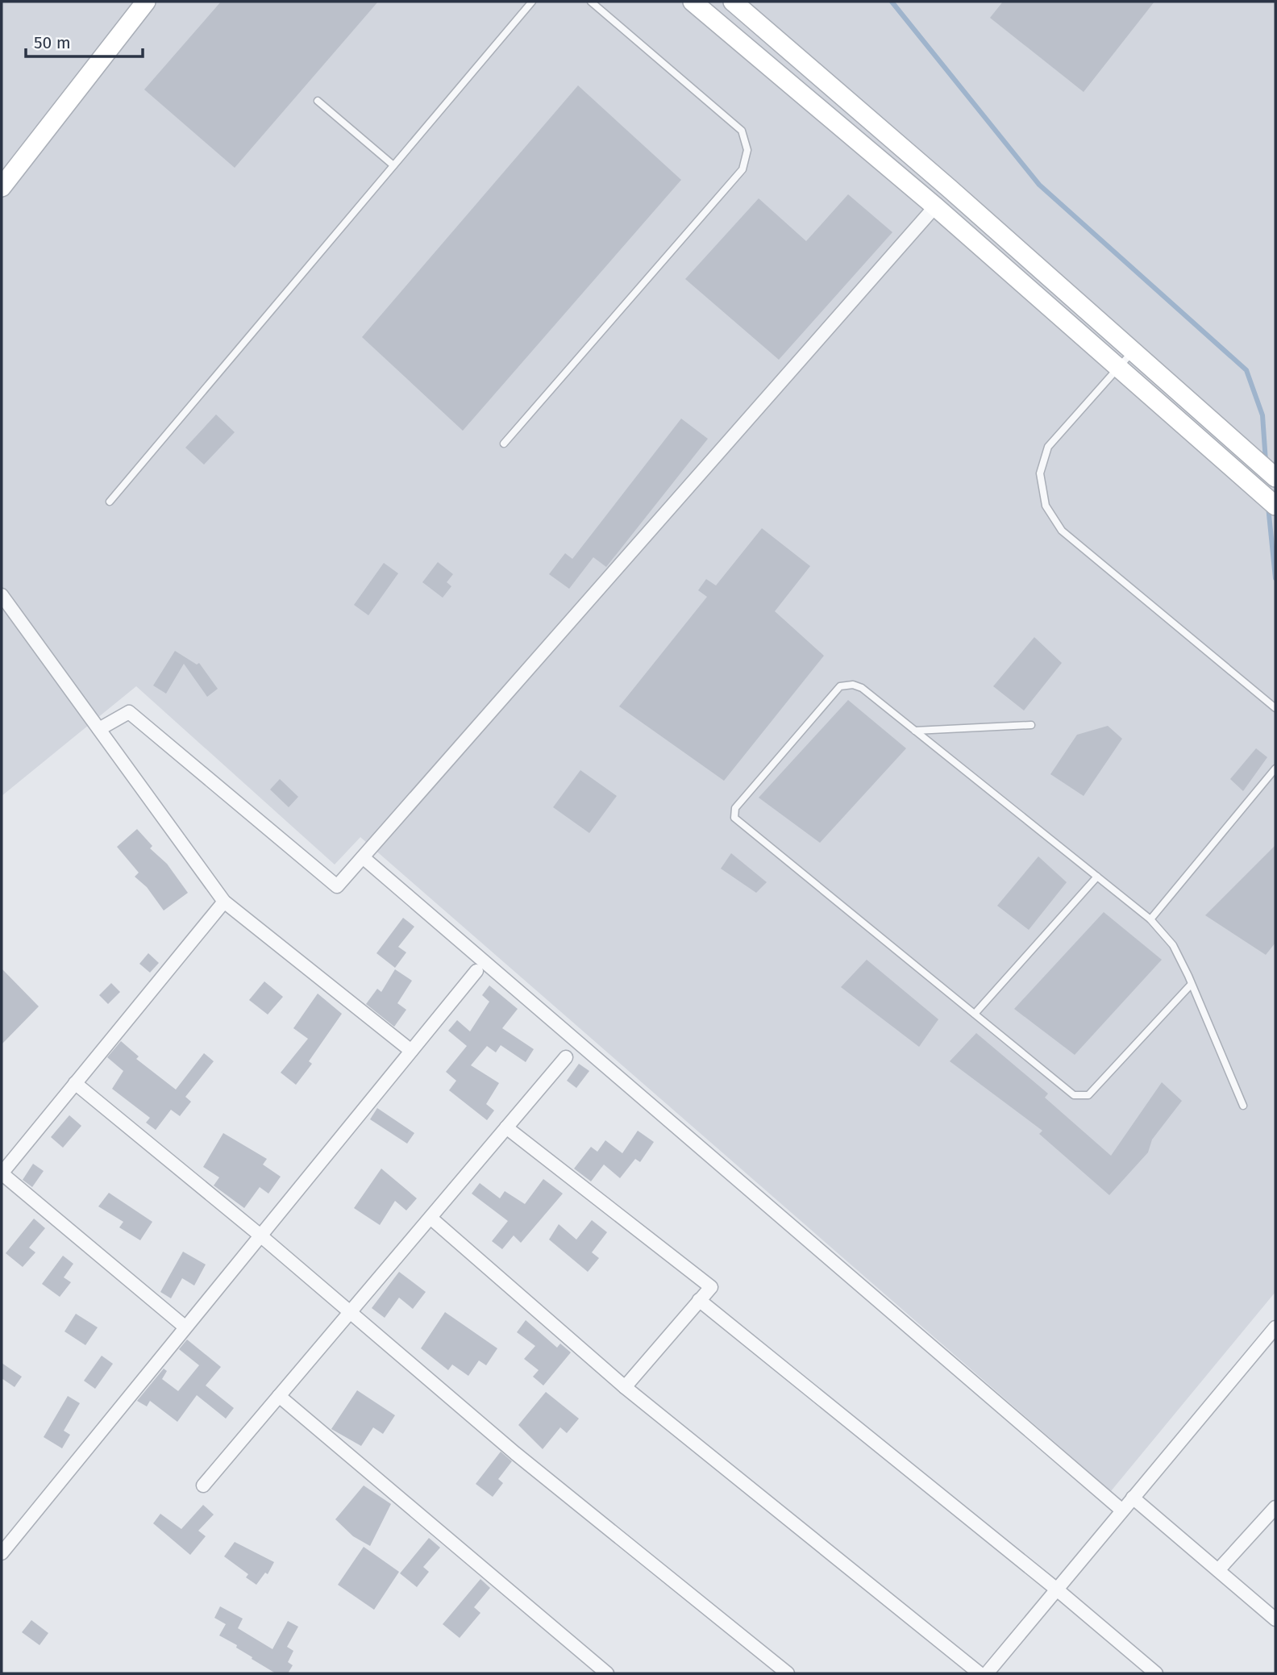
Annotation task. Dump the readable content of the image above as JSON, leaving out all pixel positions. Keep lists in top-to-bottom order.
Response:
{
  "scale_bar": "50 m"
}
